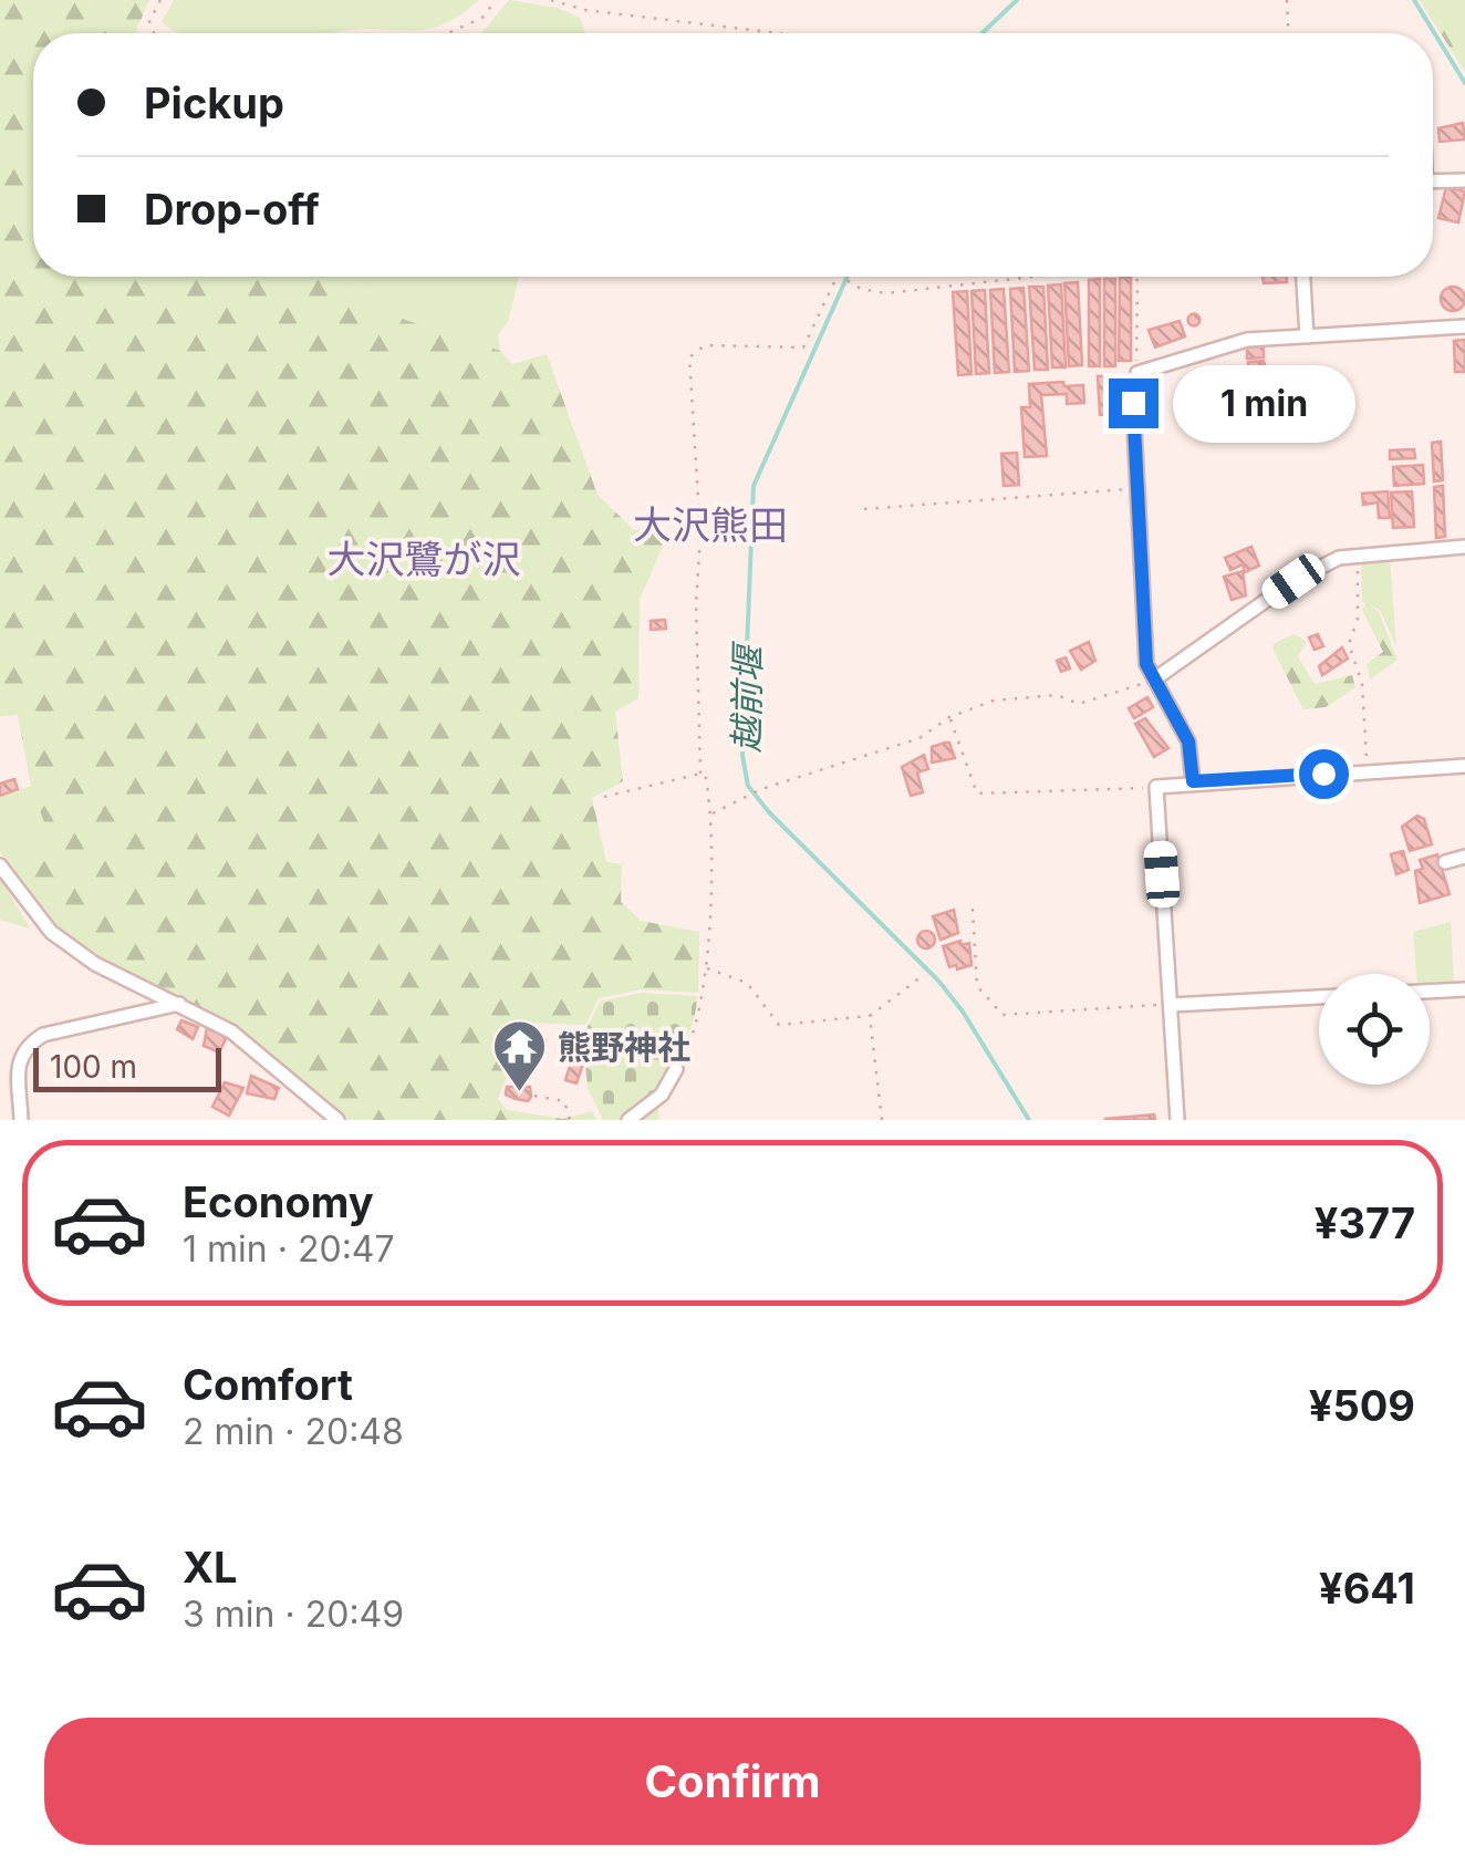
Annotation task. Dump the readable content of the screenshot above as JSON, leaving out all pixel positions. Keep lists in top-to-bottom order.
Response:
{
  "districts": ["大沢熊田", "大沢鷺が沢"],
  "water": ["越前堰"],
  "places": {
    "temple": ["熊野神社"]
  },
  "scale_bar": "100 m",
  "page": {
    "banner": ["Pickup", "Drop-off"],
    "bubble": "1 min",
    "scale": "100 m",
    "list": [
      {
        "name": "Economy",
        "note": "1 min · 20:47",
        "value": "¥377"
      },
      {
        "name": "Comfort",
        "note": "2 min · 20:48",
        "value": "¥509"
      },
      {
        "name": "XL",
        "note": "3 min · 20:49",
        "value": "¥641"
      }
    ],
    "buttons": "Confirm"
  }
}
